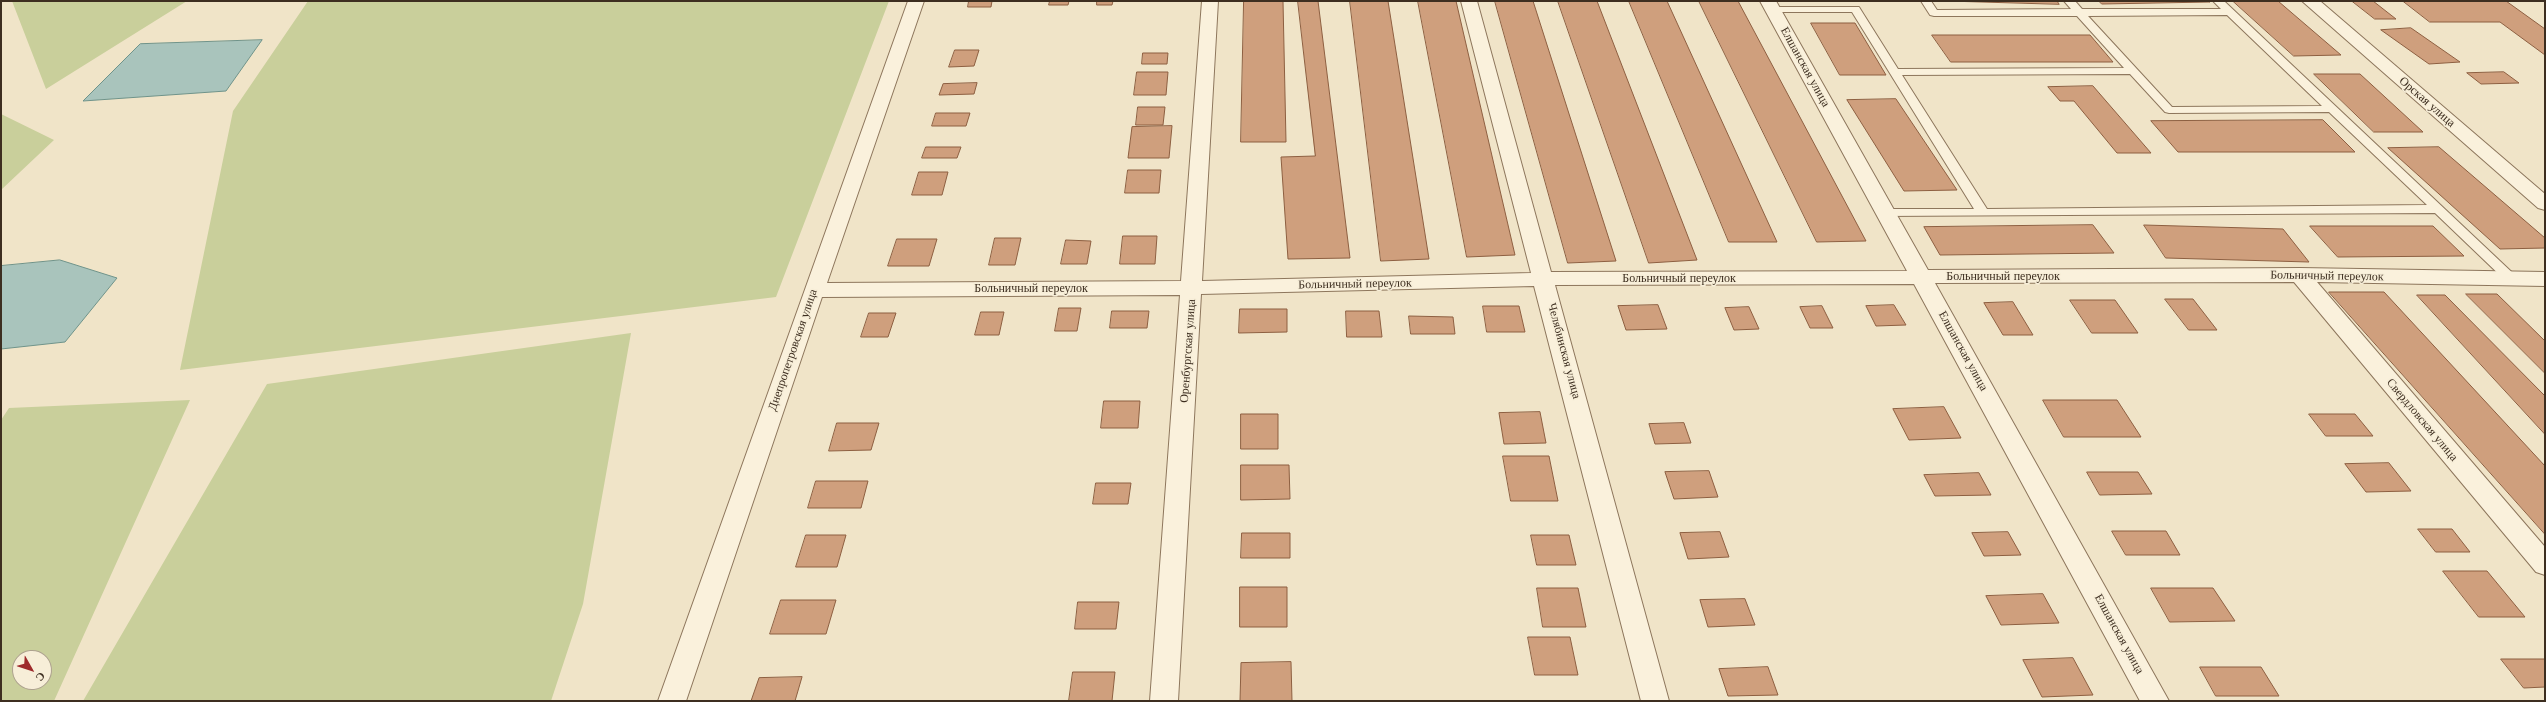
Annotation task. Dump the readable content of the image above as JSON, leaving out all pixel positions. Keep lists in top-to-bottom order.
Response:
{
  "streets": {
    "street": [
      "Елшанская улица",
      "Орская улица",
      "Больничный переулок",
      "Днепропетровская улица",
      "Оренбургская улица",
      "Челябинская улица",
      "Свердловская улица"
    ]
  },
  "crossings": [
    ["Елшанская улица", "Больничный переулок"],
    ["Больничный переулок", "Днепропетровская улица"],
    ["Больничный переулок", "Оренбургская улица"],
    ["Больничный переулок", "Челябинская улица"],
    ["Больничный переулок", "Свердловская улица"]
  ],
  "north": "bottom right"
}
